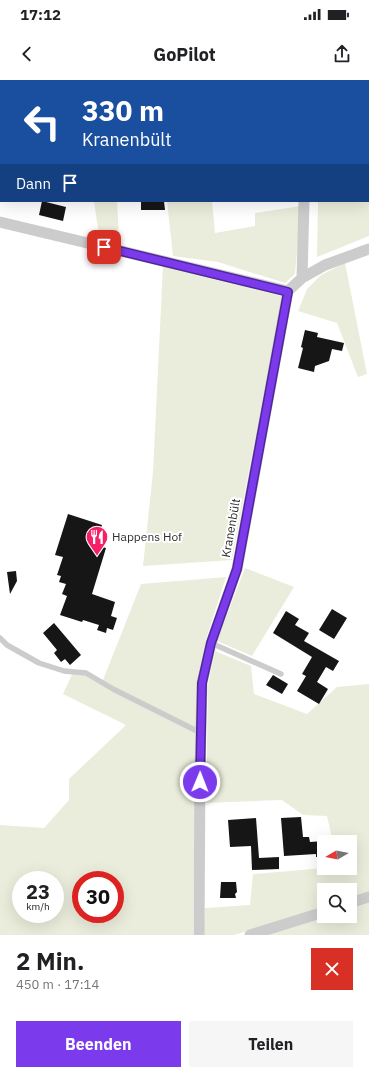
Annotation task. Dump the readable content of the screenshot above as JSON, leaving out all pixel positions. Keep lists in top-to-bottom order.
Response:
{
  "streets": {
    "street": ["Kranenbült"]
  },
  "places": {
    "restaurant": ["Happens Hof"]
  },
  "north": "left",
  "page": {
    "status": "17:12",
    "header": "GoPilot",
    "turn": ["330 m", "Kranenbült"],
    "then": "Dann",
    "speed": "23 km/h",
    "limit": "30",
    "heading": ["2 Min.", "450 m · 17:14"],
    "buttons": ["Beenden", "Teilen"]
  }
}
